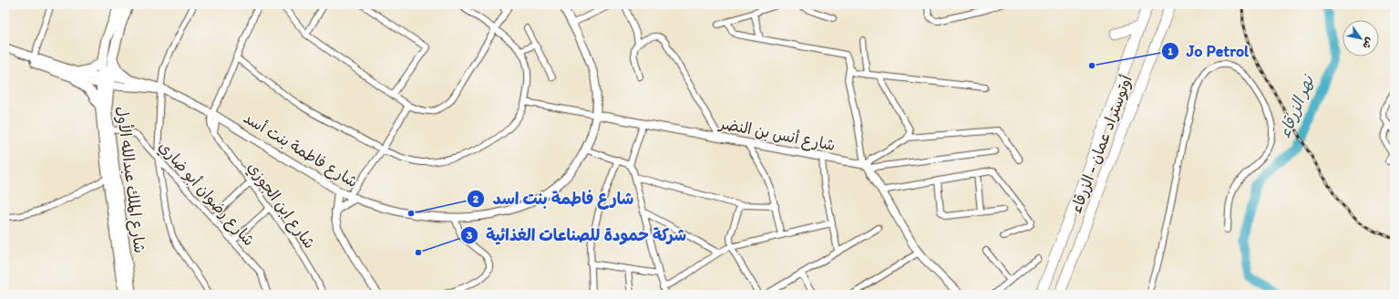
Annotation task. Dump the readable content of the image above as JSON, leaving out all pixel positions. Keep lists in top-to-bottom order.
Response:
{
  "streets": {
    "highway": ["أوتوستراد عمان - الزرقاء"],
    "main road": ["شارع الملك عبدالله الأول"],
    "street": [
      "شارع أنس بن النضر",
      "شارع فاطمة بنت أسد",
      "شارع رضوان أبو ضاري",
      "شارع ابن الجوزي"
    ]
  },
  "crossings": [
    ["شارع أنس بن النضر", "شارع فاطمة بنت أسد"],
    ["شارع فاطمة بنت أسد", "شارع الملك عبدالله الأول"],
    ["شارع فاطمة بنت أسد", "شارع ابن الجوزي"],
    ["شارع الملك عبدالله الأول", "شارع رضوان أبو ضاري"]
  ],
  "water": ["نهر الزرقاء"],
  "places": ["Jo Petrol", "شارع فاطمة بنت اسد", "شركة حمودة للصناعات الغذائية"],
  "north": "bottom right"
}
